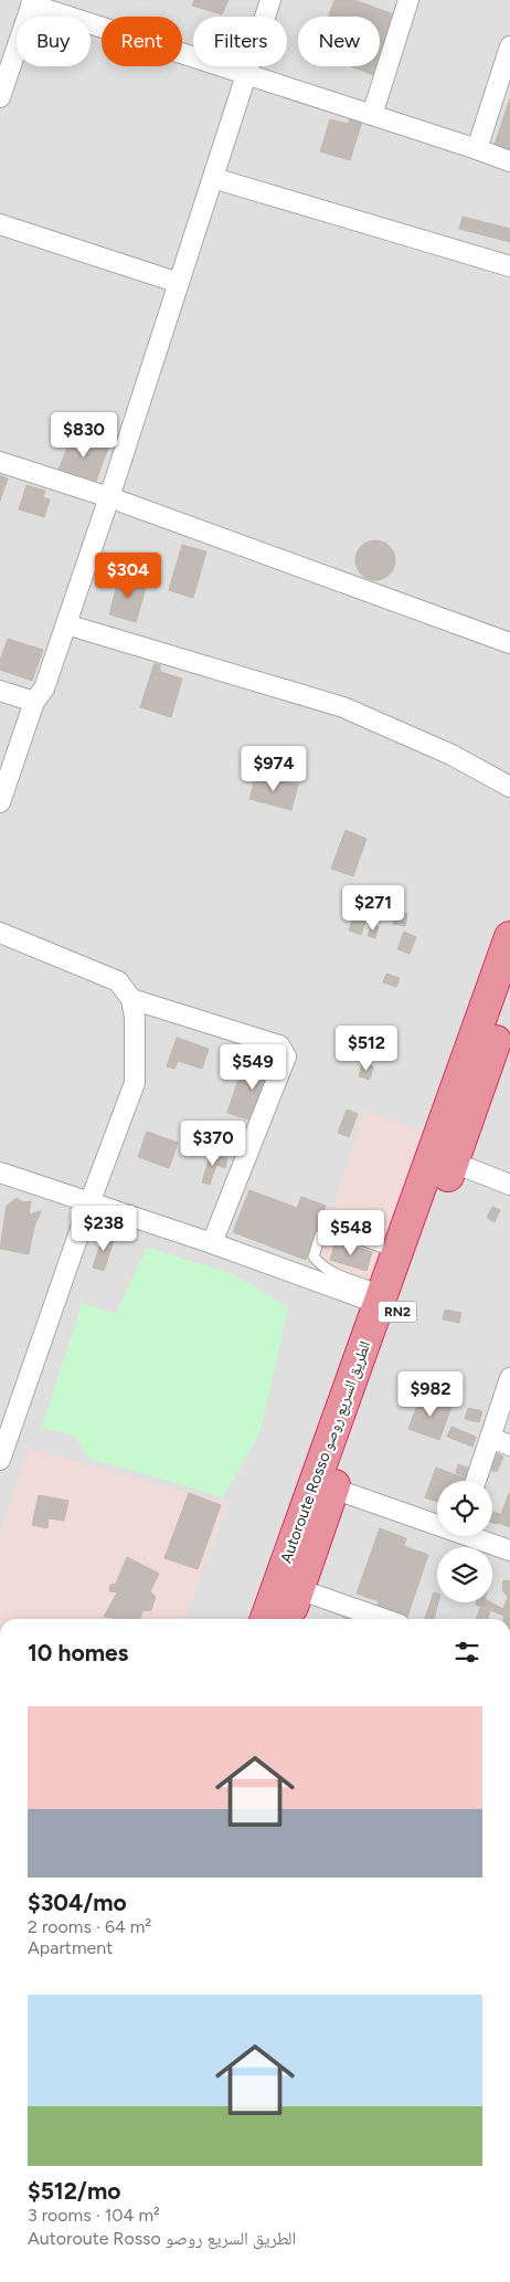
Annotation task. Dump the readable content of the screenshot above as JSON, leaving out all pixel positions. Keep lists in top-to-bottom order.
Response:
{
  "streets": {
    "highway": ["RN2", "Autoroute Rosso الطريق السريع روصو"]
  },
  "page": {
    "chip": [
      "Buy",
      "Rent",
      "Filters",
      "New"
    ],
    "price": [
      "$830",
      "$304",
      "$974",
      "$271",
      "$512",
      "$549",
      "$370",
      "$238",
      "$548",
      "$982"
    ],
    "heading": "10 homes",
    "list": [
      {
        "name": "$304/mo",
        "note": "2 rooms · 64 m² · Apartment"
      },
      {
        "name": "$512/mo",
        "note": "3 rooms · 104 m² · Autoroute Rosso الطريق السريع روصو"
      }
    ]
  }
}
